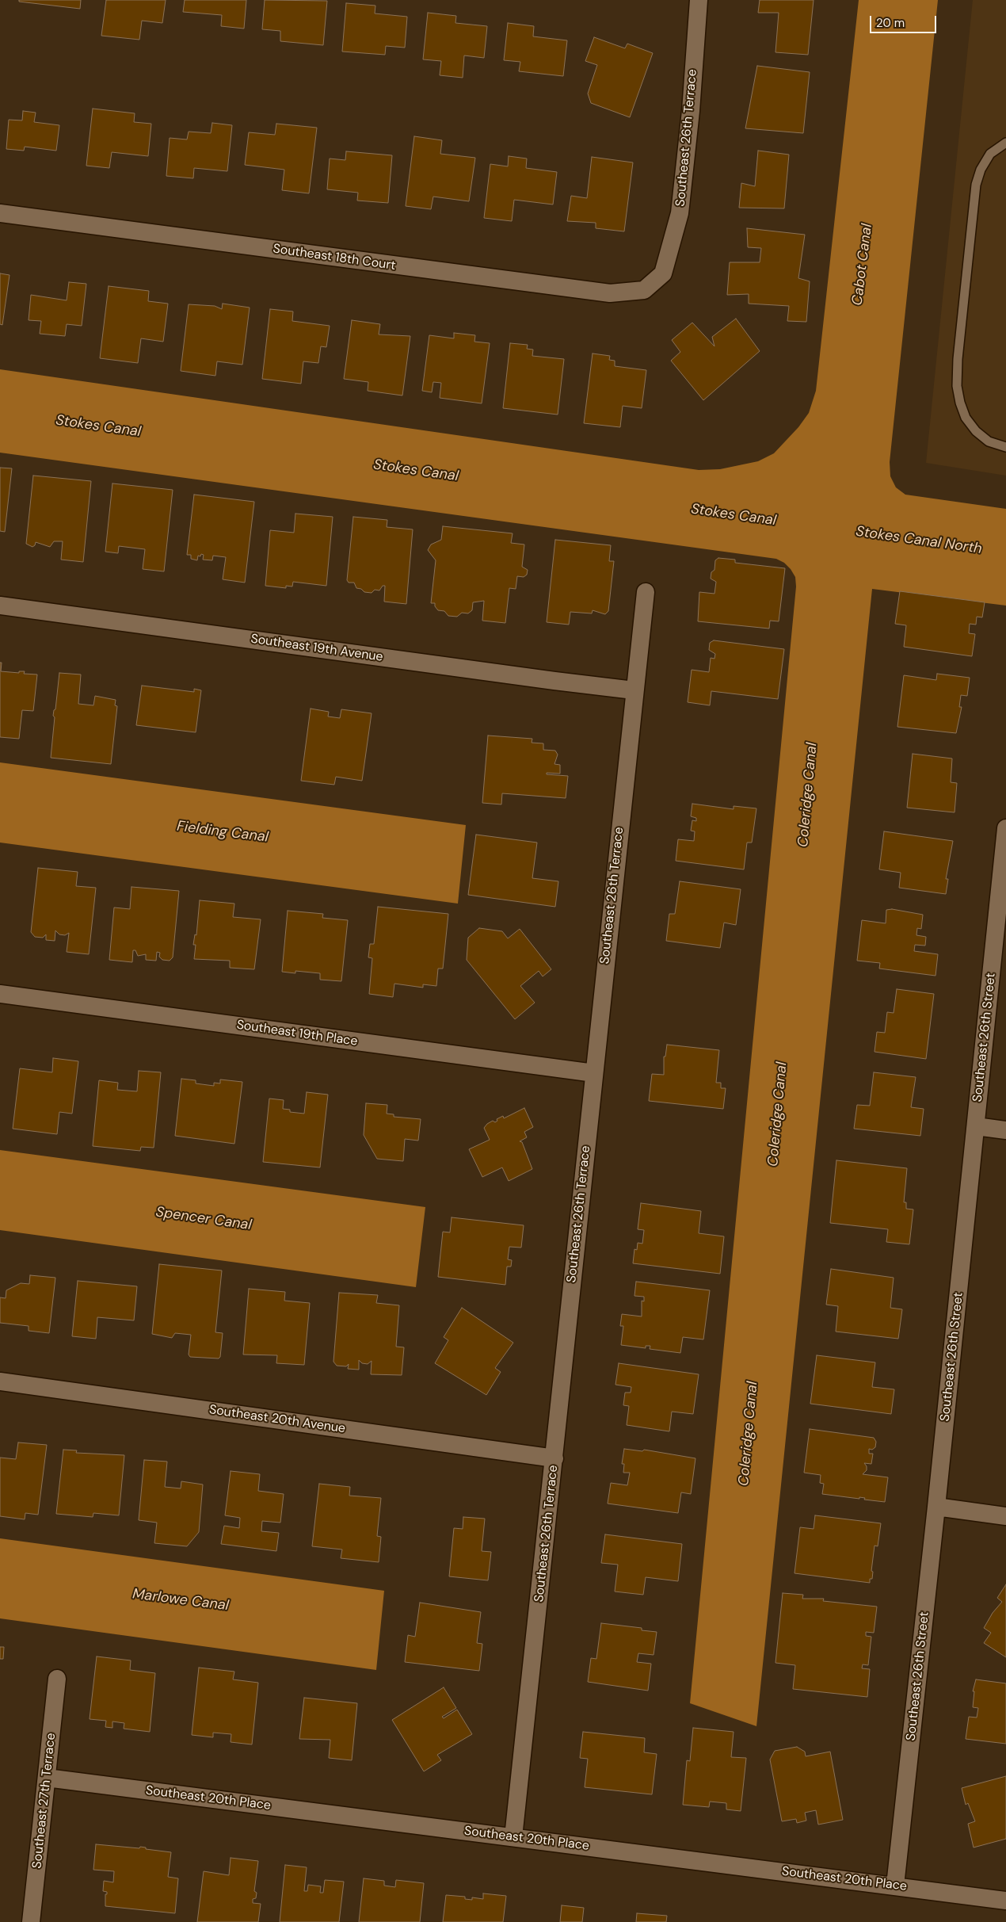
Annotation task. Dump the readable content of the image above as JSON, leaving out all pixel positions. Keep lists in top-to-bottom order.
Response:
{
  "streets": {
    "street": [
      "Southeast 26th Terrace",
      "Southeast 18th Court",
      "Southeast 19th Avenue",
      "Southeast 19th Place",
      "Southeast 26th Street",
      "Southeast 20th Avenue",
      "Southeast 20th Place",
      "Southeast 27th Terrace"
    ]
  },
  "crossings": [
    ["Southeast 26th Terrace", "Southeast 18th Court"],
    ["Southeast 26th Terrace", "Southeast 19th Avenue"],
    ["Southeast 26th Terrace", "Southeast 19th Place"],
    ["Southeast 26th Terrace", "Southeast 20th Avenue"],
    ["Southeast 26th Terrace", "Southeast 20th Place"],
    ["Southeast 26th Street", "Southeast 20th Place"],
    ["Southeast 20th Place", "Southeast 27th Terrace"]
  ],
  "water": [
    "Cabot Canal",
    "Stokes Canal",
    "Stokes Canal North",
    "Coleridge Canal",
    "Fielding Canal",
    "Spencer Canal",
    "Marlowe Canal"
  ],
  "scale_bar": "20 m"
}
